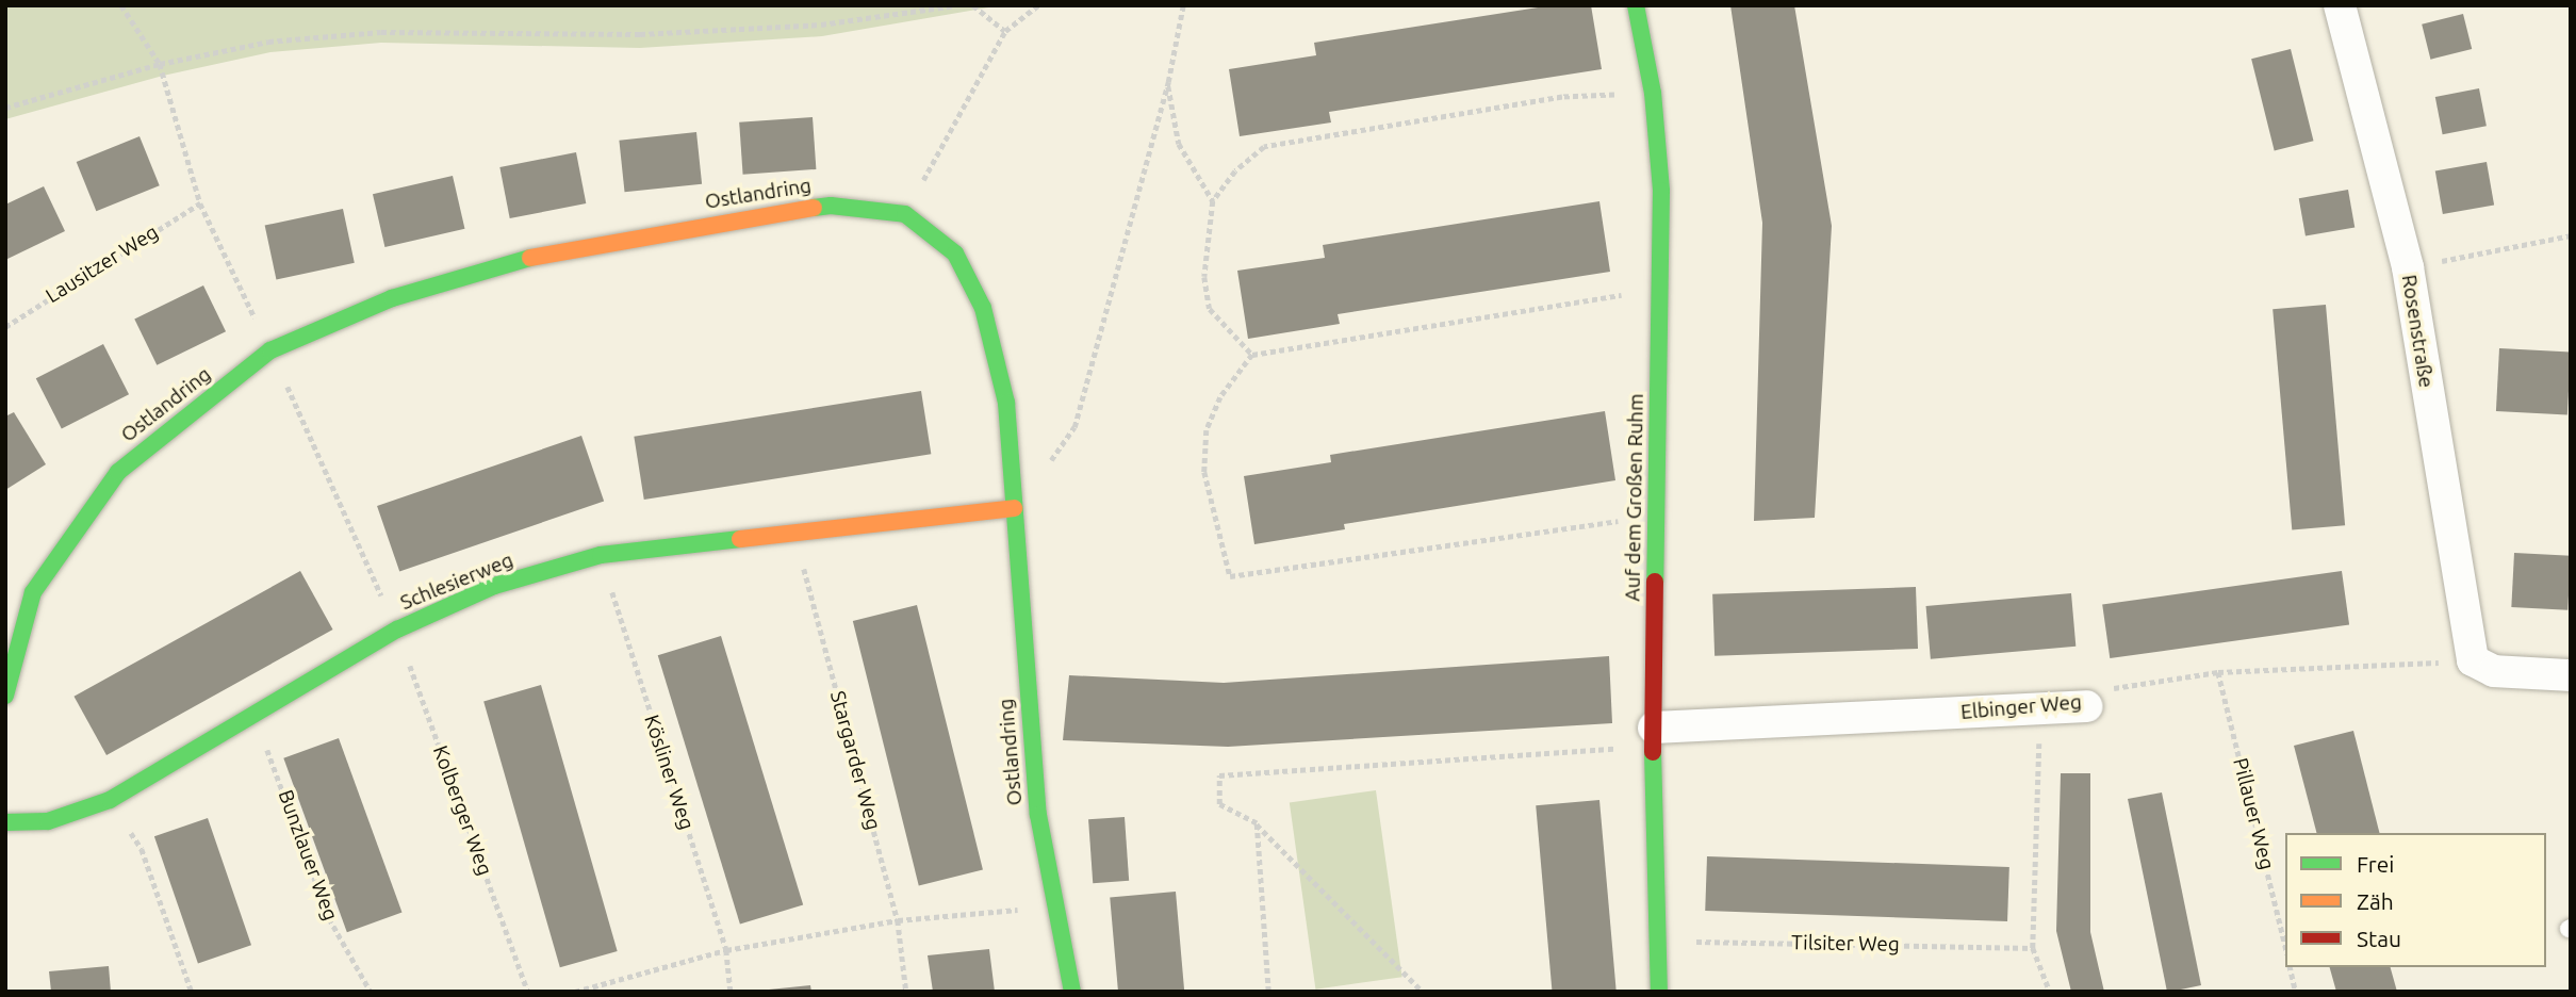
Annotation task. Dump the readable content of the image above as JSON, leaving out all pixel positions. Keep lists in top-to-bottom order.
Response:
{
  "streets": {
    "street": [
      "Ostlandring",
      "Rosenstraße",
      "Auf dem Großen Ruhm",
      "Schlesierweg",
      "Elbinger Weg"
    ],
    "path": [
      "Lausitzer Weg",
      "Stargarder Weg",
      "Kösliner Weg",
      "Kolberger Weg",
      "Pillauer Weg",
      "Bunzlauer Weg",
      "Tilsiter Weg"
    ]
  },
  "crossings": [
    ["Ostlandring", "Schlesierweg"],
    ["Rosenstraße", "Elbinger Weg"],
    ["Auf dem Großen Ruhm", "Elbinger Weg"],
    ["Auf dem Großen Ruhm", "Tilsiter Weg"],
    ["Schlesierweg", "Stargarder Weg"],
    ["Schlesierweg", "Kösliner Weg"],
    ["Schlesierweg", "Kolberger Weg"],
    ["Schlesierweg", "Bunzlauer Weg"],
    ["Elbinger Weg", "Pillauer Weg"]
  ],
  "legend": ["Frei", "Zäh", "Stau"]
}
